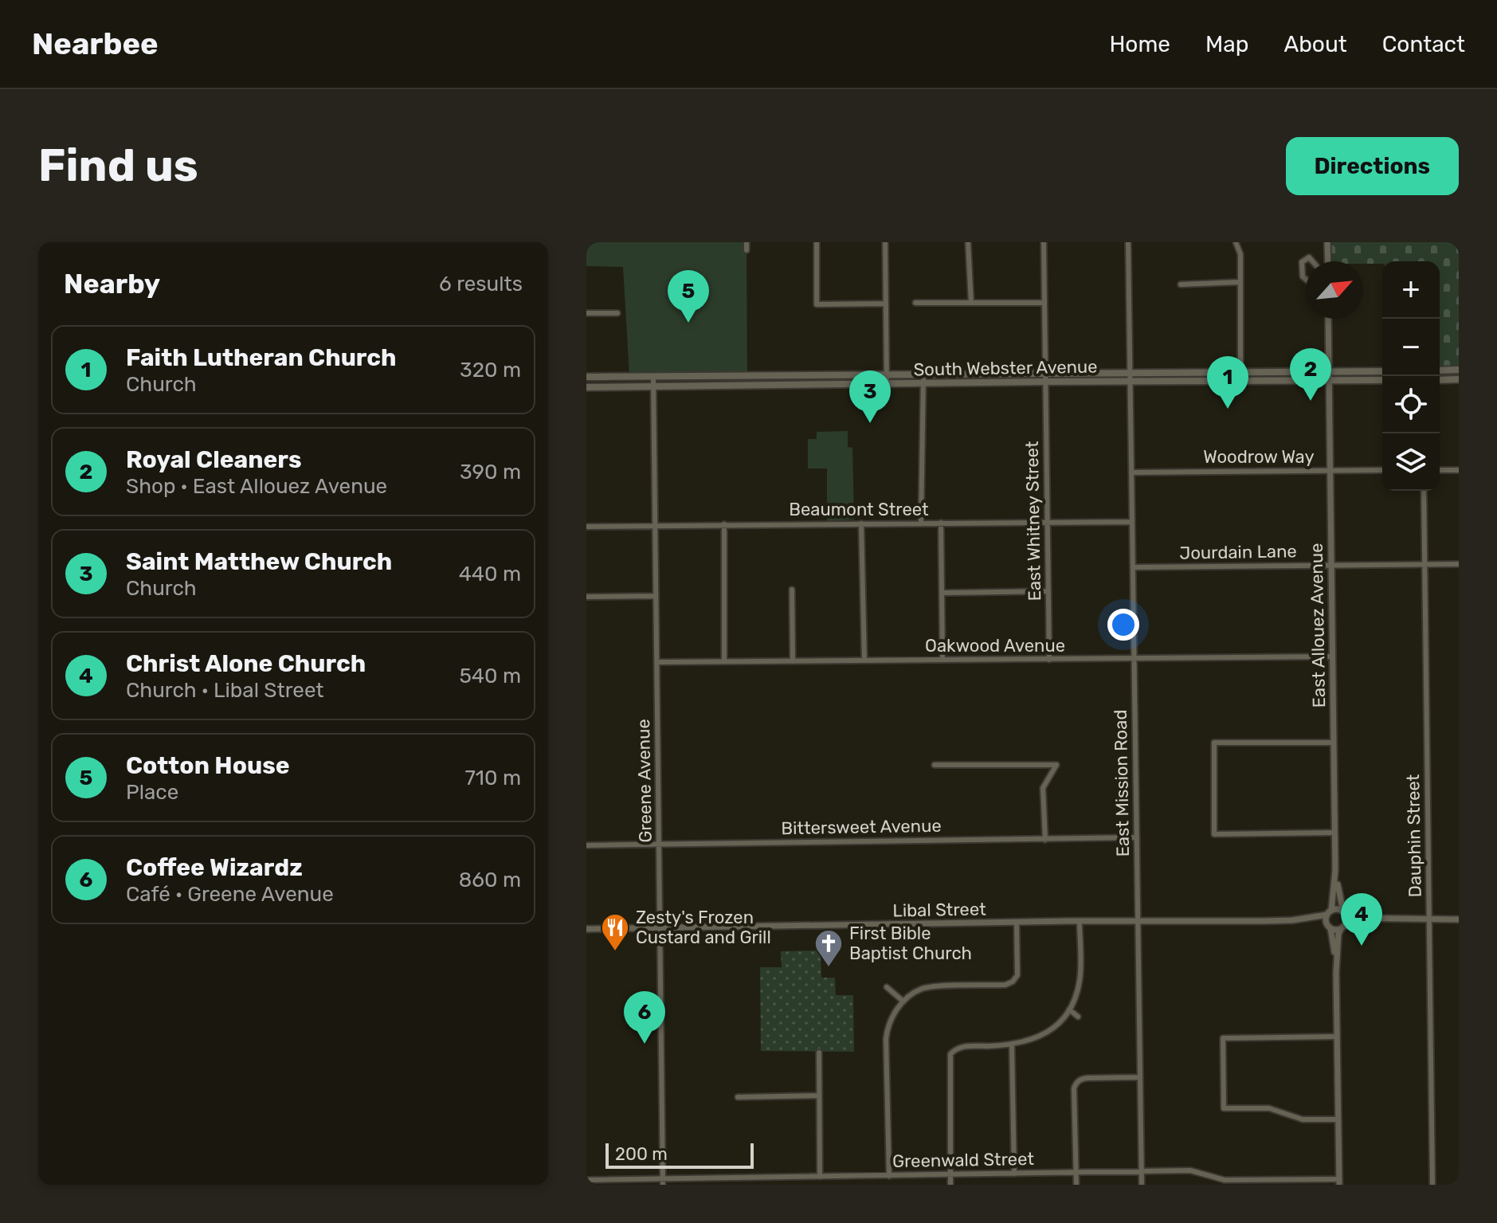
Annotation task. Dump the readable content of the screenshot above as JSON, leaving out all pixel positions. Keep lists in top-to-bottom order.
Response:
{
  "streets": {
    "main road": ["South Webster Avenue"],
    "street": [
      "Woodrow Way",
      "Beaumont Street",
      "East Whitney Street",
      "Jourdain Lane",
      "East Allouez Avenue",
      "Oakwood Avenue",
      "Greene Avenue",
      "East Mission Road",
      "Bittersweet Avenue",
      "Dauphin Street",
      "Libal Street",
      "Greenwald Street"
    ]
  },
  "crossings": [
    ["South Webster Avenue", "East Whitney Street"],
    ["South Webster Avenue", "East Allouez Avenue"],
    ["South Webster Avenue", "Greene Avenue"],
    ["South Webster Avenue", "East Mission Road"],
    ["Woodrow Way", "East Allouez Avenue"],
    ["Woodrow Way", "East Mission Road"],
    ["Beaumont Street", "East Whitney Street"],
    ["Beaumont Street", "Greene Avenue"],
    ["Beaumont Street", "East Mission Road"],
    ["East Whitney Street", "Oakwood Avenue"],
    ["Jourdain Lane", "East Allouez Avenue"],
    ["Jourdain Lane", "East Mission Road"],
    ["Jourdain Lane", "Dauphin Street"],
    ["East Allouez Avenue", "Oakwood Avenue"],
    ["East Allouez Avenue", "Libal Street"],
    ["Oakwood Avenue", "Greene Avenue"],
    ["Oakwood Avenue", "East Mission Road"],
    ["Greene Avenue", "Bittersweet Avenue"],
    ["Greene Avenue", "Libal Street"],
    ["Greene Avenue", "Greenwald Street"],
    ["East Mission Road", "Bittersweet Avenue"],
    ["East Mission Road", "Libal Street"],
    ["East Mission Road", "Greenwald Street"]
  ],
  "places": {
    "restaurant": ["Zesty's Frozen Custard and Grill"],
    "church": ["First Bible Baptist Church"]
  },
  "scale_bar": "200 m",
  "north": "top right",
  "page": {
    "header": "Nearbee",
    "nav": [
      "Home",
      "Map",
      "About",
      "Contact"
    ],
    "buttons": "Directions",
    "title": "Find us",
    "heading": ["Nearby", "6 results"],
    "map_buttons": ["+", "−"],
    "pins": [
      "5",
      "2",
      "1",
      "3",
      "4",
      "6"
    ],
    "list": [
      {
        "mark": "1",
        "name": "Faith Lutheran Church",
        "note": "Church",
        "value": "320 m"
      },
      {
        "mark": "2",
        "name": "Royal Cleaners",
        "note": "Shop · East Allouez Avenue",
        "value": "390 m"
      },
      {
        "mark": "3",
        "name": "Saint Matthew Church",
        "note": "Church",
        "value": "440 m"
      },
      {
        "mark": "4",
        "name": "Christ Alone Church",
        "note": "Church · Libal Street",
        "value": "540 m"
      },
      {
        "mark": "5",
        "name": "Cotton House",
        "note": "Place",
        "value": "710 m"
      },
      {
        "mark": "6",
        "name": "Coffee Wizardz",
        "note": "Café · Greene Avenue",
        "value": "860 m"
      }
    ],
    "scale": "200 m"
  }
}
